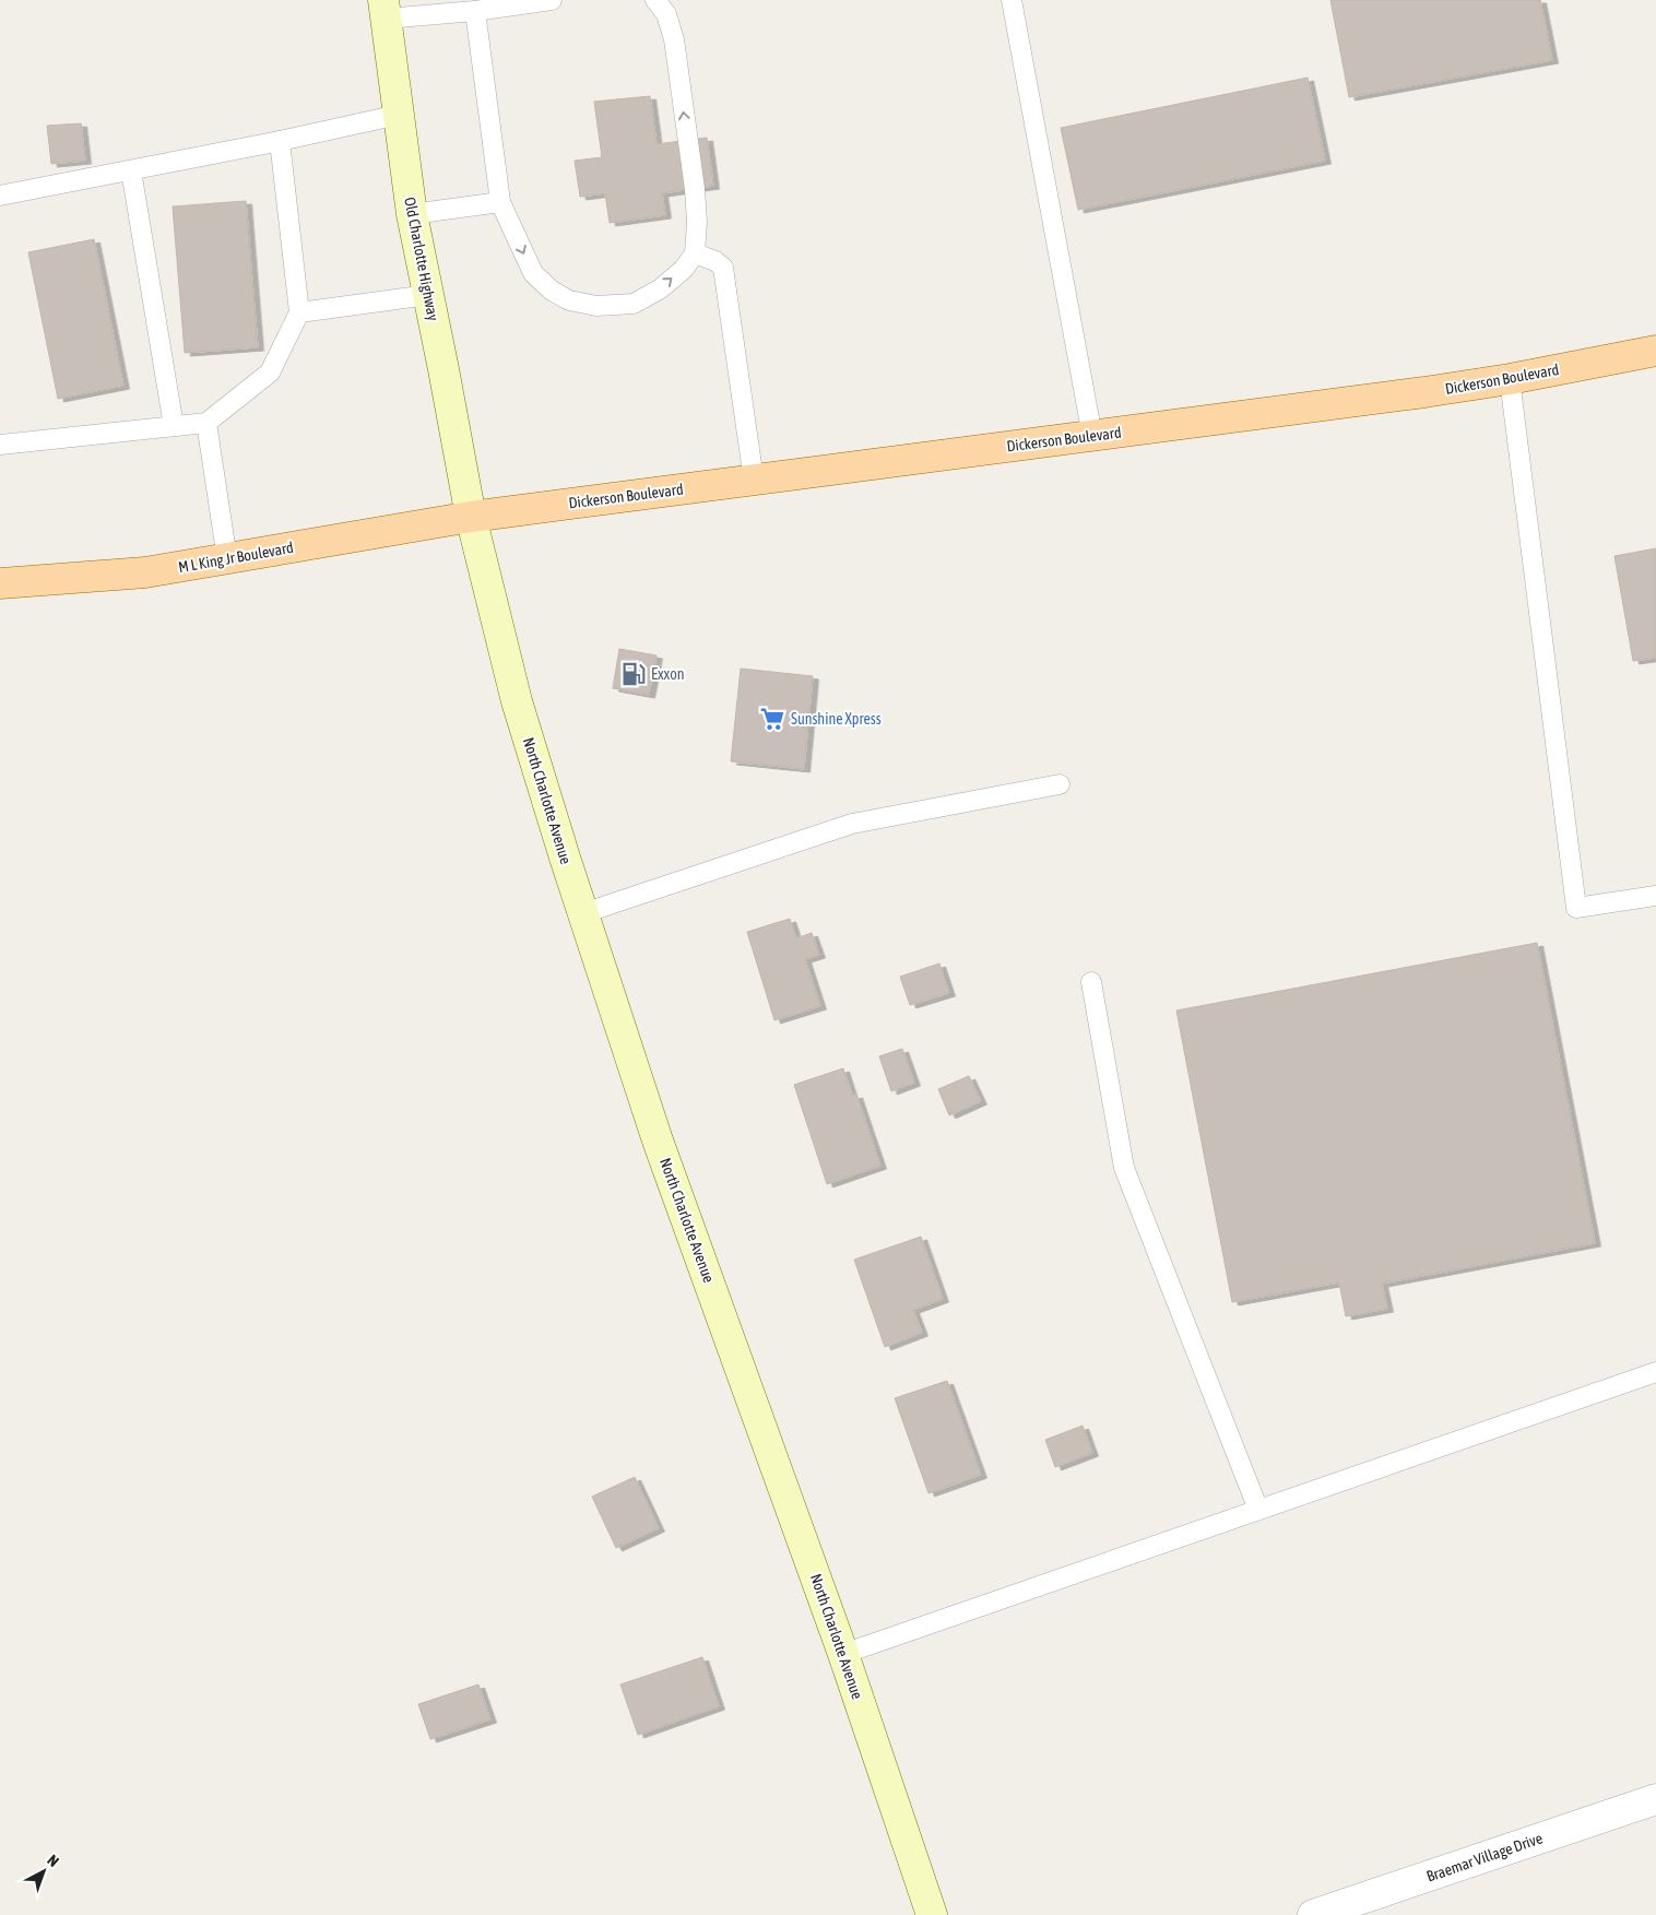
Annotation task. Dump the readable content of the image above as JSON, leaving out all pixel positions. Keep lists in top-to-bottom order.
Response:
{
  "streets": {
    "main road": [
      "Old Charlotte Highway",
      "Dickerson Boulevard",
      "M L King Jr Boulevard",
      "North Charlotte Avenue"
    ],
    "street": ["Braemar Village Drive"]
  },
  "crossings": [
    ["Old Charlotte Highway", "Dickerson Boulevard"],
    ["Old Charlotte Highway", "M L King Jr Boulevard"],
    ["Old Charlotte Highway", "North Charlotte Avenue"],
    ["Dickerson Boulevard", "M L King Jr Boulevard"],
    ["Dickerson Boulevard", "North Charlotte Avenue"],
    ["M L King Jr Boulevard", "North Charlotte Avenue"]
  ],
  "places": {
    "fuel station": ["Exxon"],
    "supermarket": ["Sunshine Xpress"]
  },
  "north": "top right"
}
